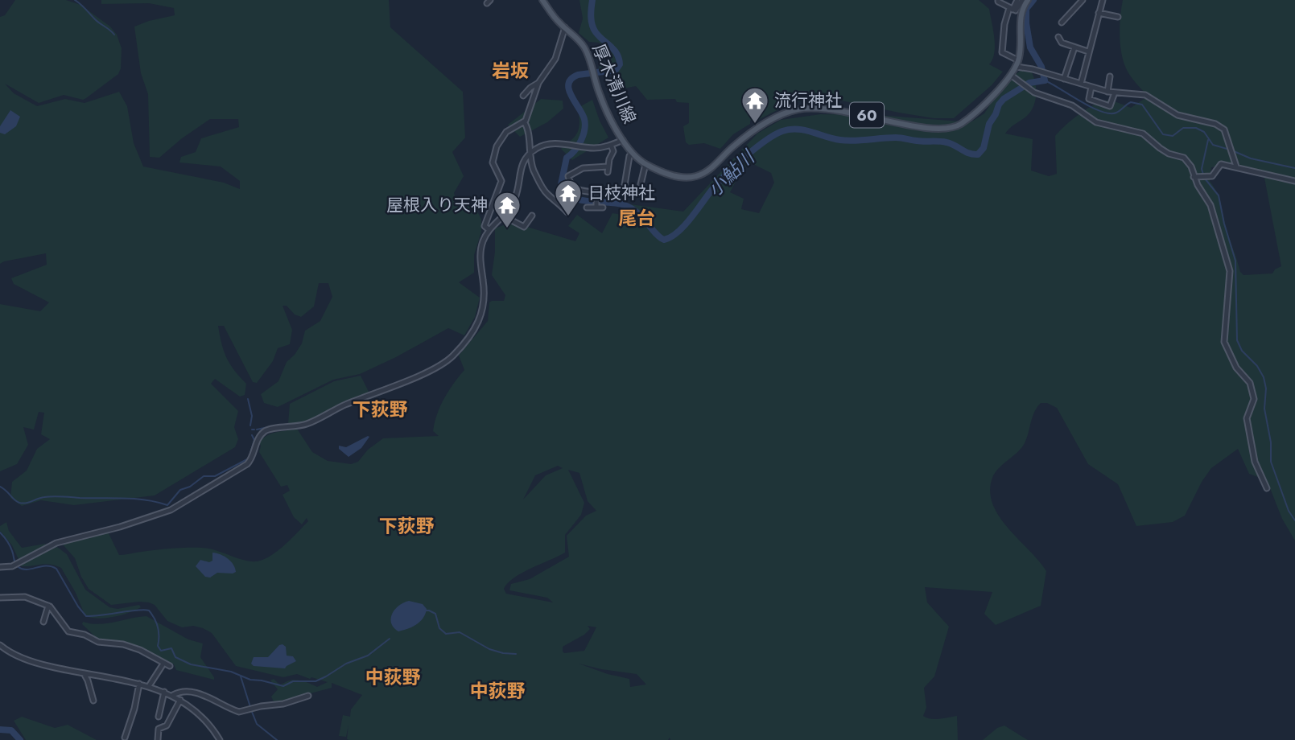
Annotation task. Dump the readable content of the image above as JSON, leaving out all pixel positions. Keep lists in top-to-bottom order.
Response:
{
  "streets": {
    "main road": ["厚木清川線", "60"]
  },
  "crossings": [
    ["厚木清川線", "60"]
  ],
  "districts": [
    "岩坂",
    "尾台",
    "下荻野",
    "下荻野",
    "中荻野",
    "中荻野"
  ],
  "water": ["小鮎川"],
  "places": {
    "temple": ["流行神社", "日枝神社", "屋根入り天神"]
  }
}
